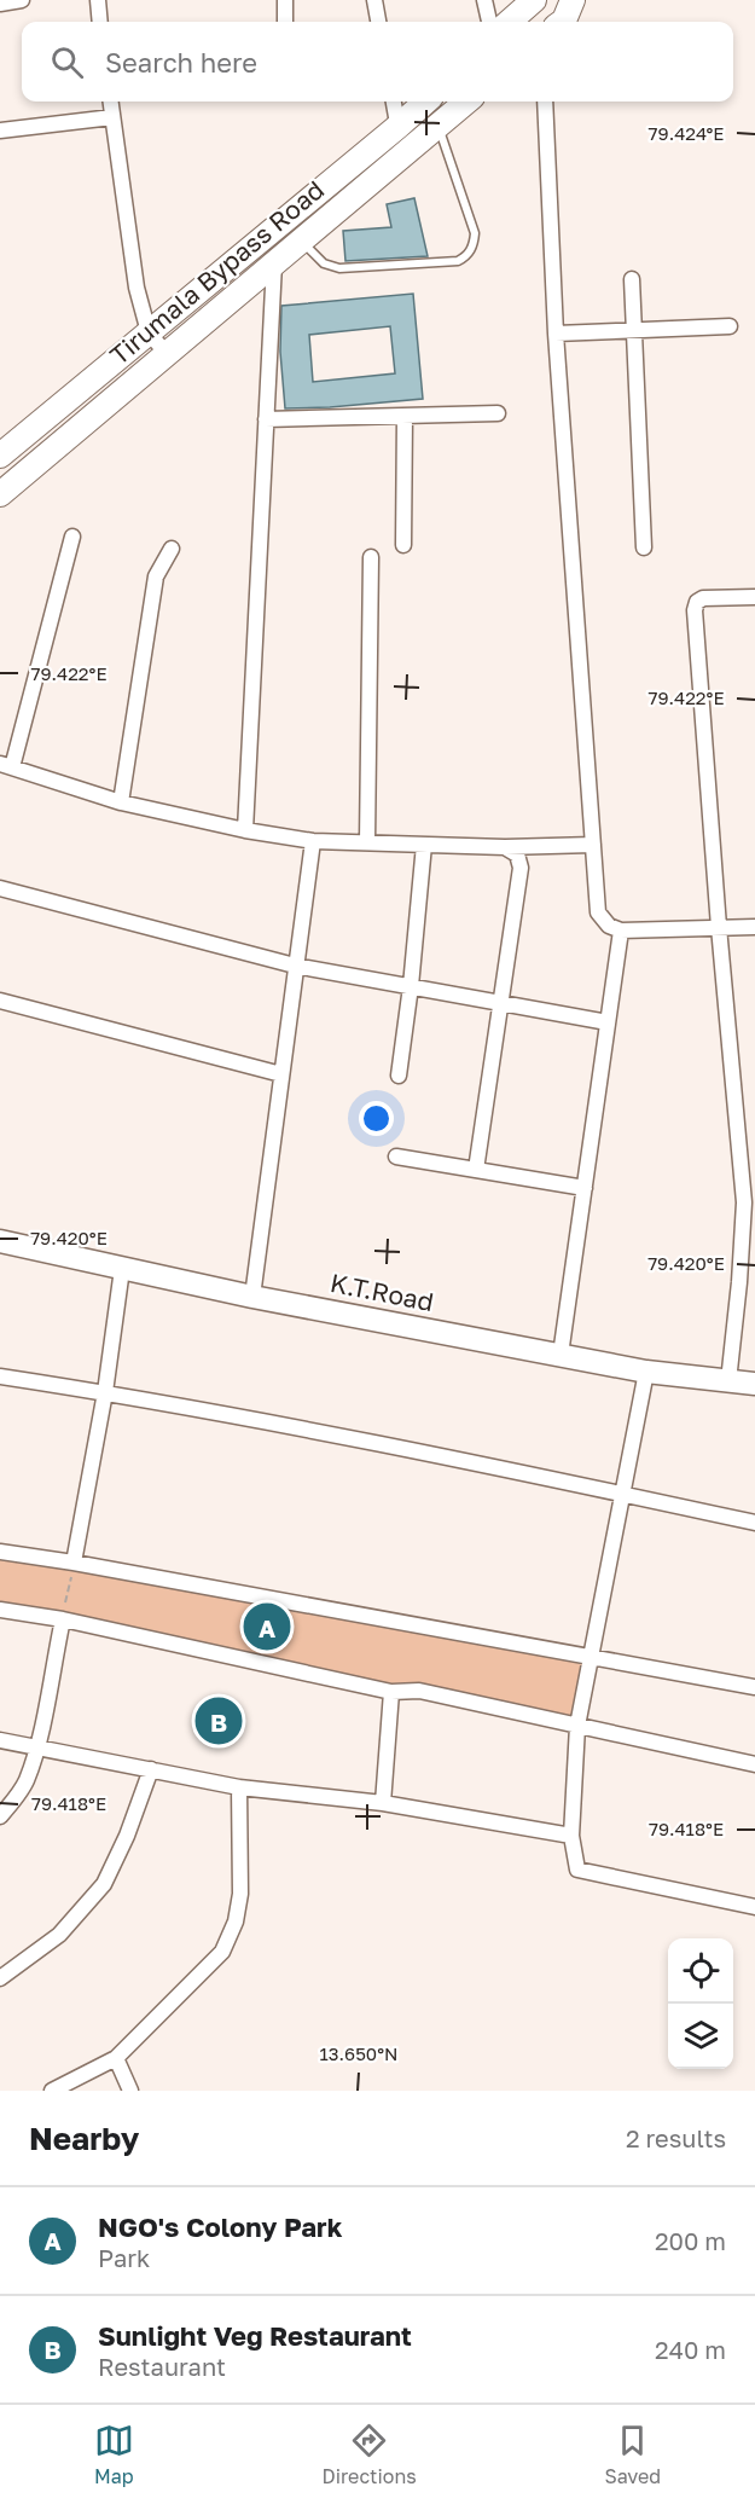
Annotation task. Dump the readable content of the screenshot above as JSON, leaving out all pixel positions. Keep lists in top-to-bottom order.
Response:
{
  "streets": {
    "main road": ["Tirumala Bypass Road", "K.T.Road"]
  },
  "page": {
    "search": "Search here",
    "pins": ["A", "B"],
    "heading": ["Nearby", "2 results"],
    "list": [
      {
        "mark": "A",
        "name": "NGO's Colony Park",
        "note": "Park",
        "value": "200 m"
      },
      {
        "mark": "B",
        "name": "Sunlight Veg Restaurant",
        "note": "Restaurant",
        "value": "240 m"
      }
    ],
    "nav": ["Map", "Directions", "Saved"]
  },
  "coordinates": [
    "79.424°E",
    "79.422°E",
    "79.420°E",
    "79.418°E",
    "13.650°N"
  ]
}
